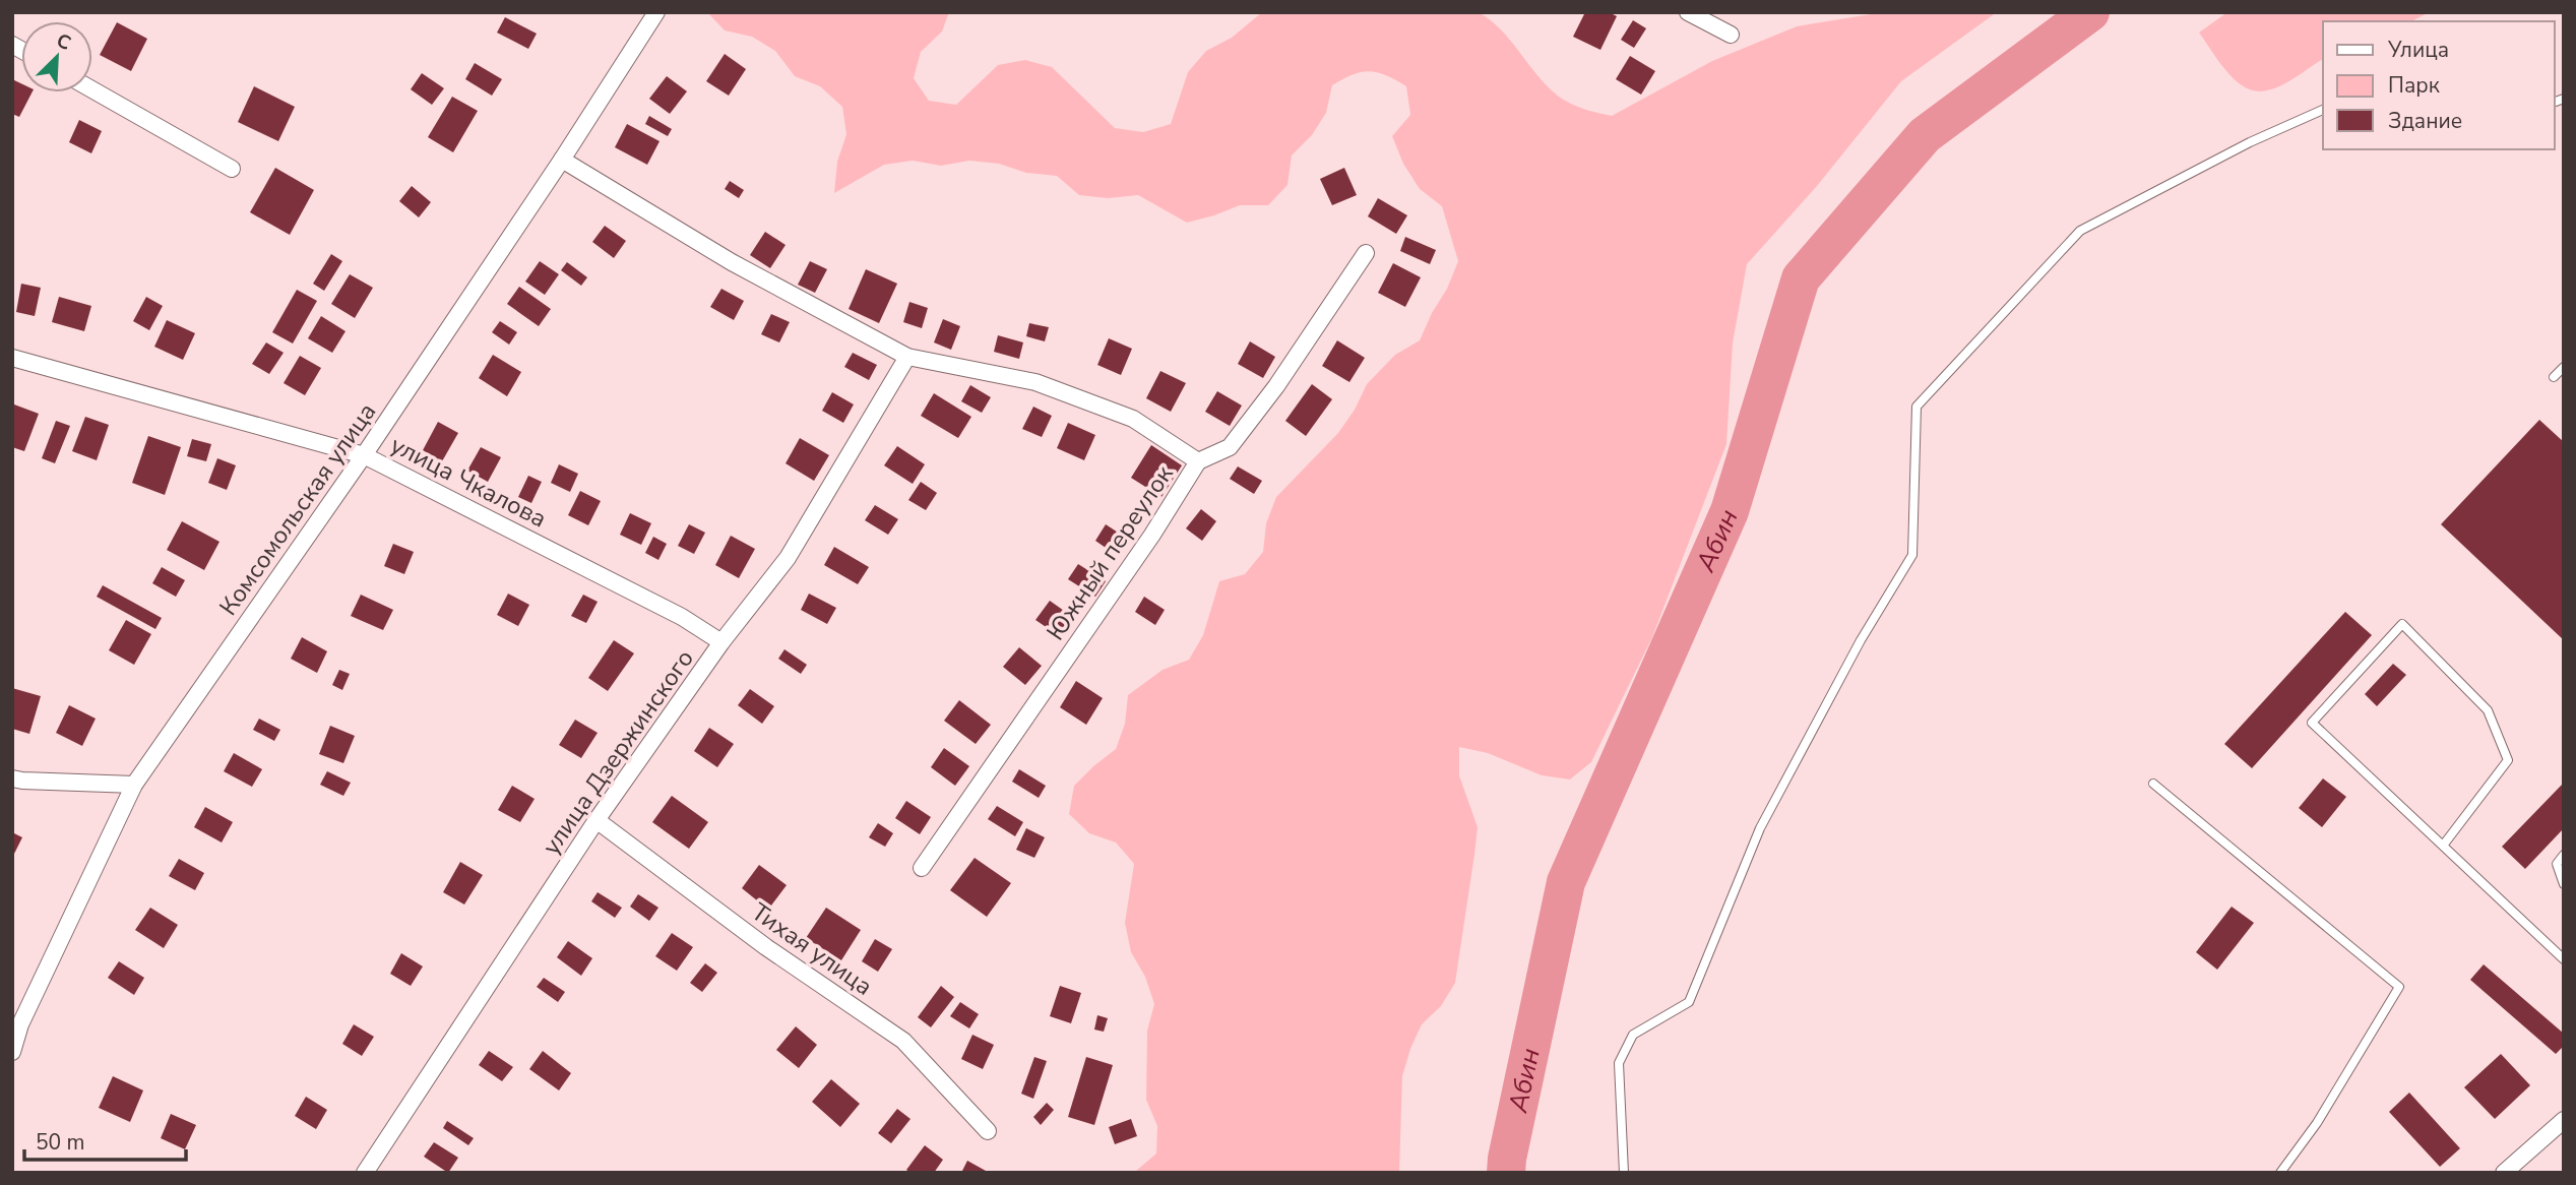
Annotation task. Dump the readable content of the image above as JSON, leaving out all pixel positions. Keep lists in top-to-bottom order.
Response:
{
  "streets": {
    "street": [
      "улица Чкалова",
      "Комсомольская улица",
      "Южный переулок",
      "улица Дзержинского",
      "Тихая улица"
    ]
  },
  "crossings": [
    ["улица Чкалова", "Комсомольская улица"],
    ["улица Чкалова", "улица Дзержинского"],
    ["Комсомольская улица", "Южный переулок"],
    ["Южный переулок", "улица Дзержинского"],
    ["улица Дзержинского", "Тихая улица"]
  ],
  "water": ["Абин"],
  "legend": ["Улица", "Парк", "Здание"],
  "scale_bar": "50 m",
  "north": "top right"
}
